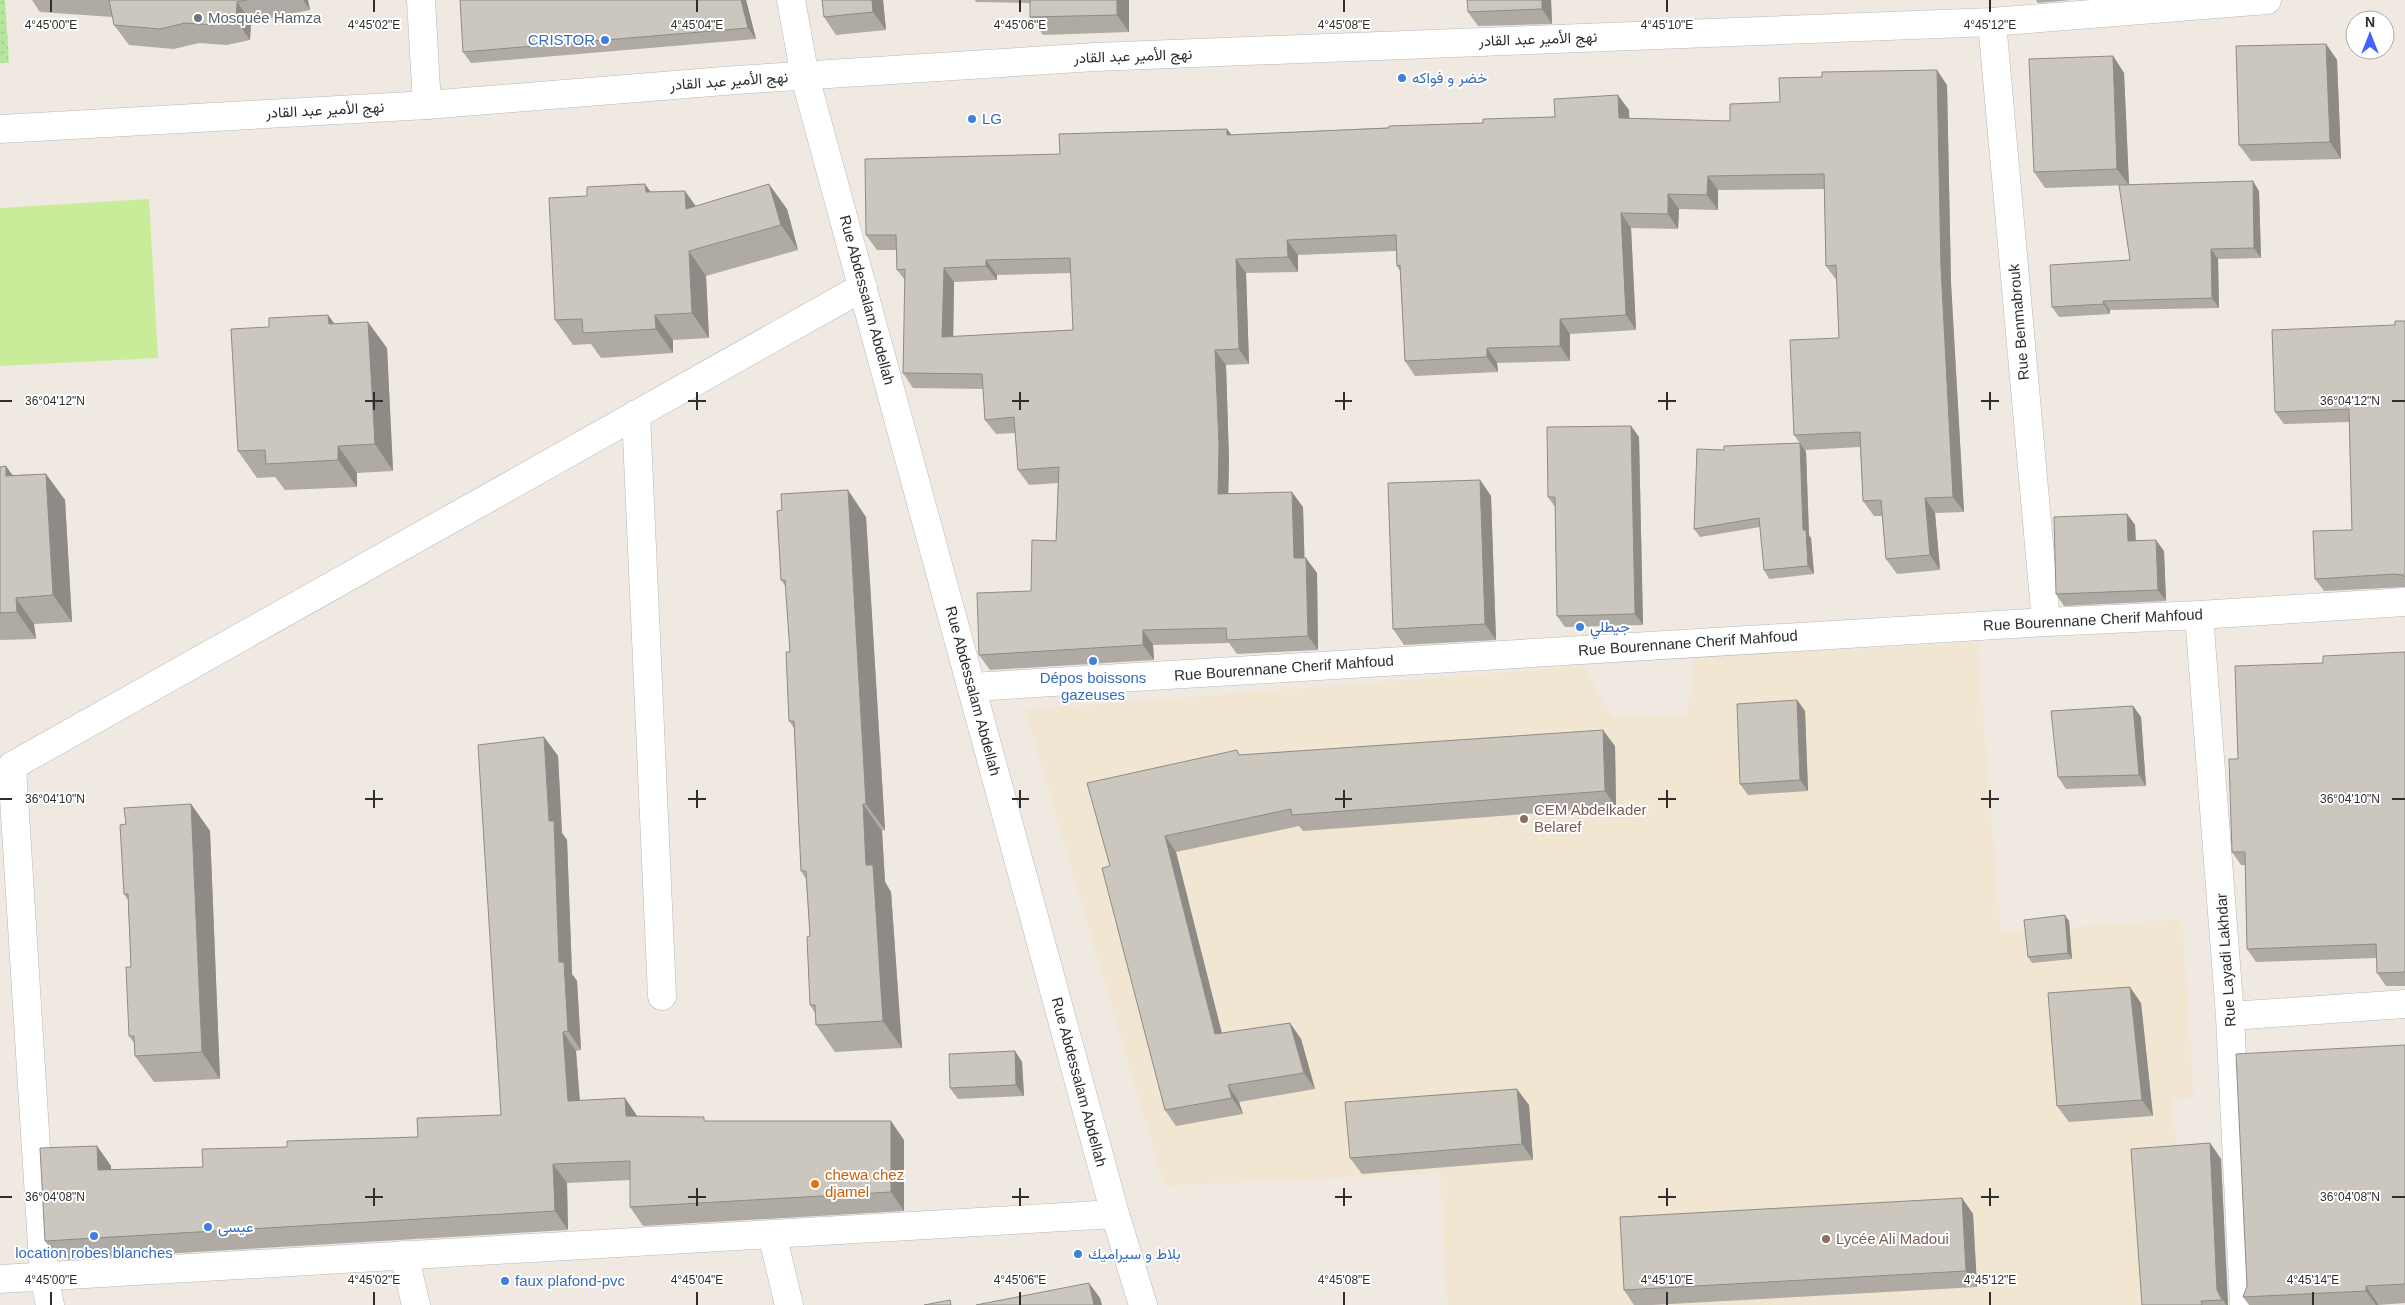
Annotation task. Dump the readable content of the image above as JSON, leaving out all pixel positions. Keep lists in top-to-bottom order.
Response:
{
  "streets": {
    "street": [
      "نهج الأمير عبد القادر",
      "Rue Abdessalam Abdellah",
      "Rue Benmabrouk",
      "Rue Bourennane Cherif Mahfoud",
      "Rue Layadi Lakhdar"
    ]
  },
  "crossings": [
    ["نهج الأمير عبد القادر", "Rue Abdessalam Abdellah"],
    ["نهج الأمير عبد القادر", "Rue Benmabrouk"],
    ["Rue Abdessalam Abdellah", "Rue Bourennane Cherif Mahfoud"],
    ["Rue Benmabrouk", "Rue Bourennane Cherif Mahfoud"],
    ["Rue Bourennane Cherif Mahfoud", "Rue Layadi Lakhdar"]
  ],
  "places": [
    "Mosquée Hamza",
    "CRISTOR",
    "خضر و فواكه",
    "LG",
    "جيطلي",
    "Dépos boissons gazeuses",
    "CEM Abdelkader Belaref",
    "chewa chez djamel",
    "عيسى",
    "location robes blanches",
    "Lycée Ali Madoui",
    "بلاط و سيراميك",
    "faux plafond-pvc"
  ],
  "north": "top",
  "coordinates": [
    "4°45'00\"E",
    "4°45'02\"E",
    "4°45'04\"E",
    "4°45'06\"E",
    "4°45'08\"E",
    "4°45'10\"E",
    "4°45'12\"E",
    "36°04'12\"N",
    "36°04'10\"N",
    "36°04'08\"N",
    "4°45'14\"E"
  ]
}
